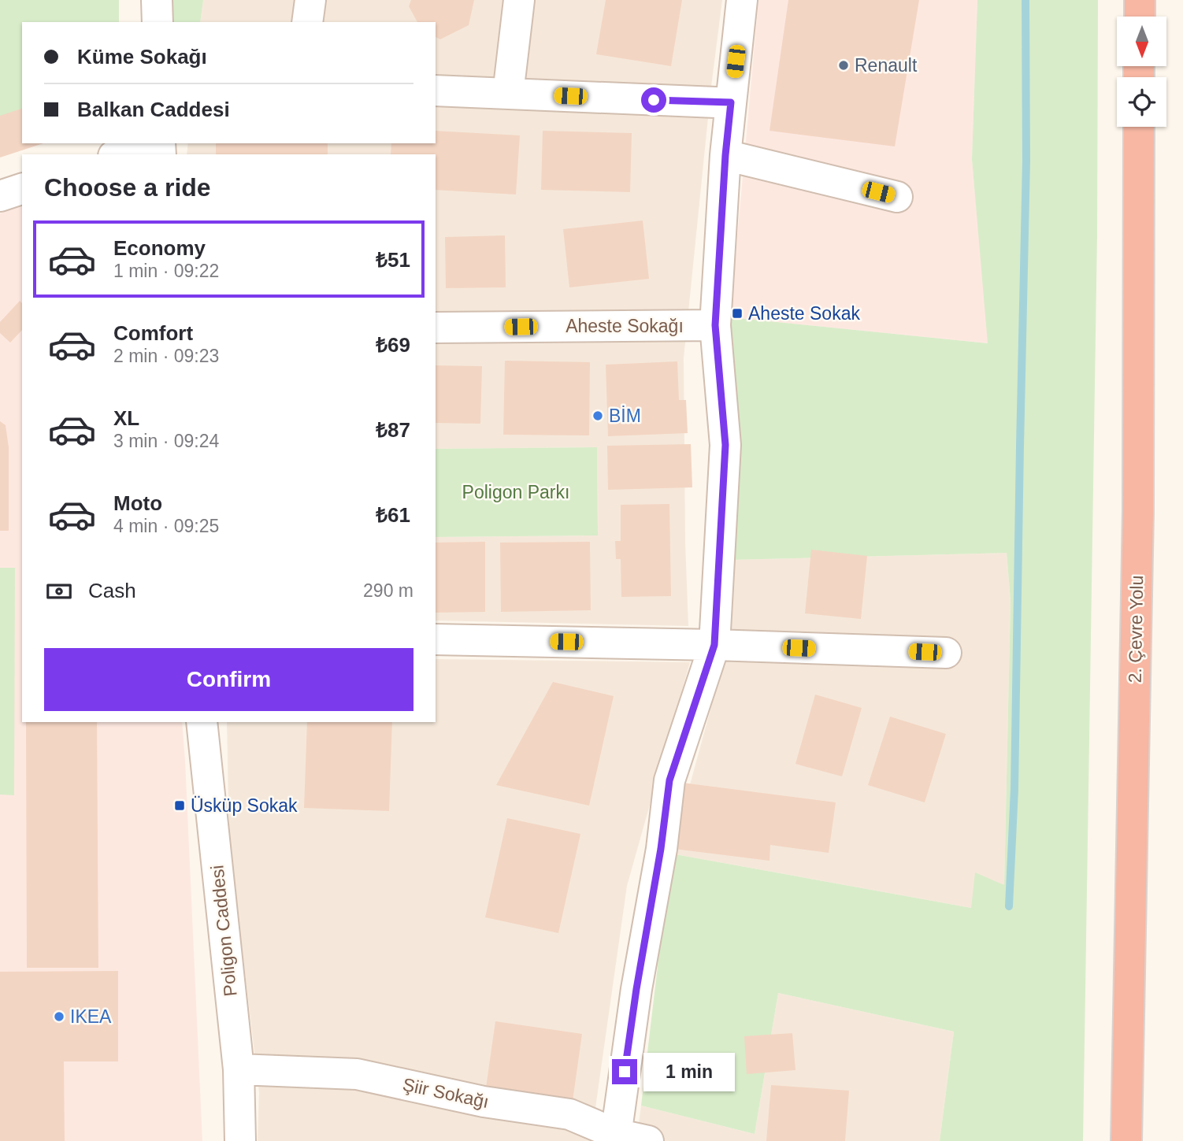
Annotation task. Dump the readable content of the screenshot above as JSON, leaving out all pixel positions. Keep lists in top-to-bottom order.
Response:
{
  "streets": {
    "highway": ["2. Çevre Yolu"],
    "street": ["Aheste Sokağı", "Poligon Caddesi", "Şiir Sokağı"]
  },
  "crossings": [
    ["Poligon Caddesi", "Şiir Sokağı"]
  ],
  "parks": ["Poligon Parkı"],
  "places": {
    "other": ["Renault", "BİM", "IKEA"],
    "transit": ["Aheste Sokak", "Üsküp Sokak"]
  },
  "north": "bottom",
  "page": {
    "banner": ["Küme Sokağı", "Balkan Caddesi"],
    "heading": "Choose a ride",
    "list": [
      {
        "name": "Economy",
        "note": "1 min · 09:22",
        "value": "₺51"
      },
      {
        "name": "Comfort",
        "note": "2 min · 09:23",
        "value": "₺69"
      },
      {
        "name": "XL",
        "note": "3 min · 09:24",
        "value": "₺87"
      },
      {
        "name": "Moto",
        "note": "4 min · 09:25",
        "value": "₺61"
      }
    ],
    "pay": ["Cash", "290 m"],
    "buttons": "Confirm",
    "bubble": "1 min"
  }
}
